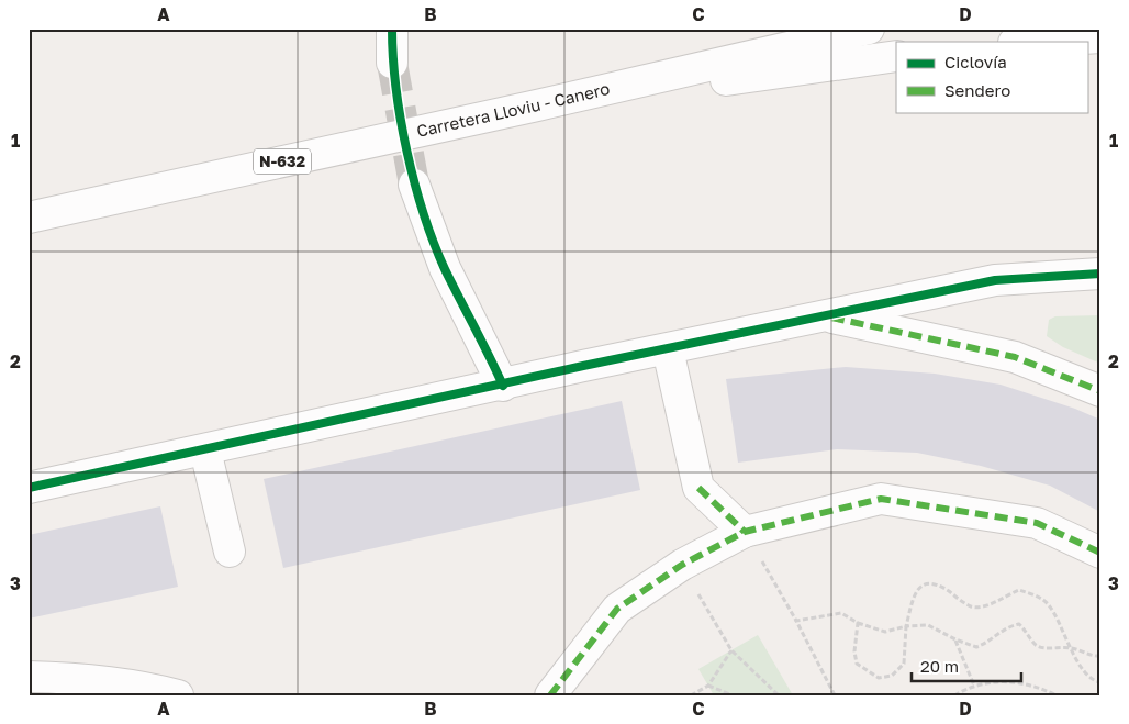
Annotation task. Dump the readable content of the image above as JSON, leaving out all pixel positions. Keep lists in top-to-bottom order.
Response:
{
  "streets": {
    "main road": ["Carretera Lloviu - Canero", "N-632"]
  },
  "legend": ["Ciclovía", "Sendero"],
  "scale_bar": "20 m",
  "grid": {
    "columns": [
      "A",
      "B",
      "C",
      "D"
    ],
    "rows": ["1", "2", "3"]
  }
}
